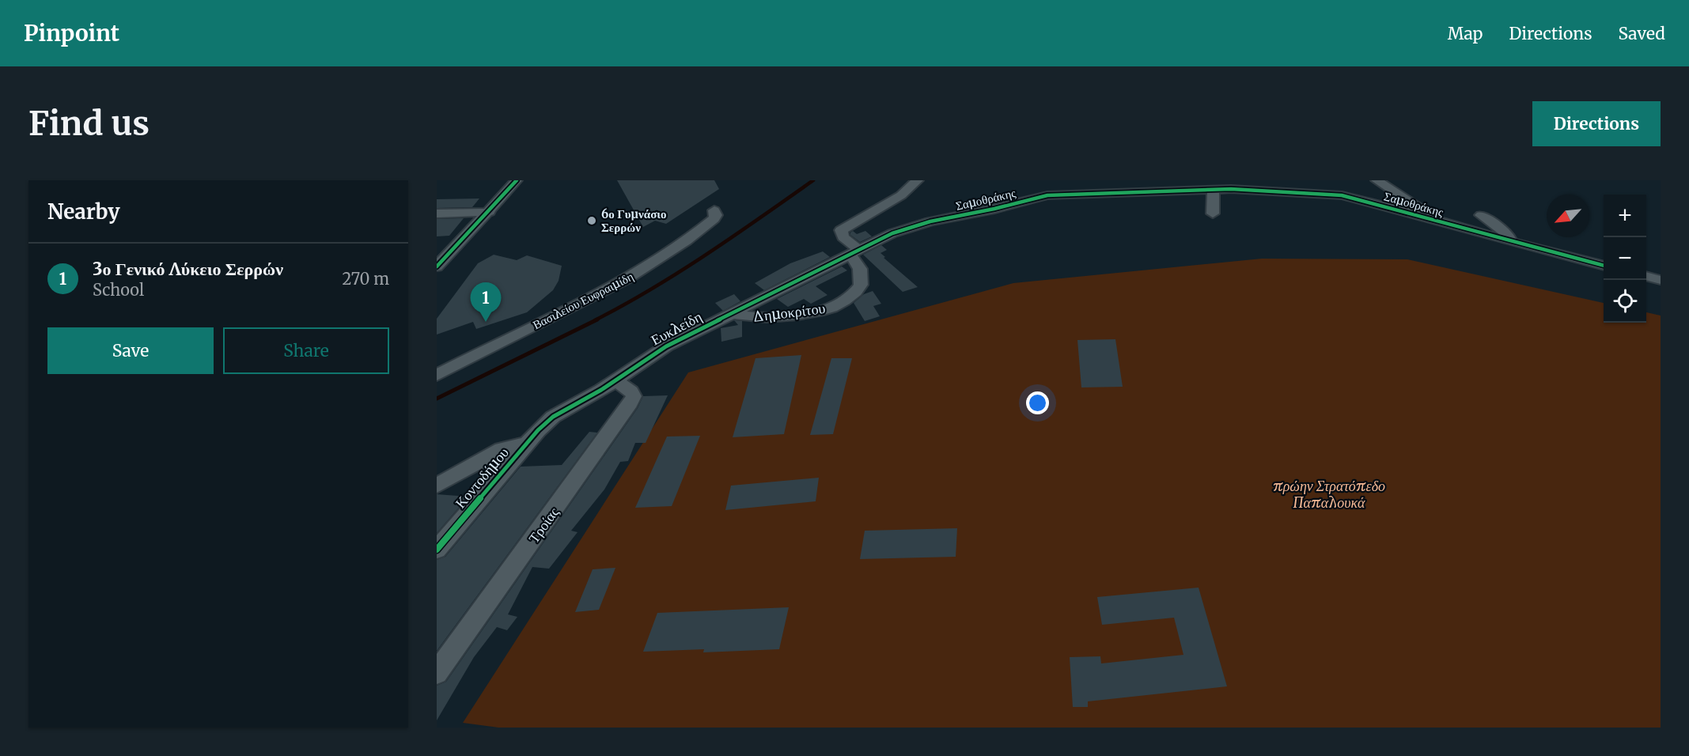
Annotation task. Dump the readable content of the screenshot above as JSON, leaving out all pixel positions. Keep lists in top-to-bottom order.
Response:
{
  "streets": {
    "street": [
      "Σαμοθράκης",
      "Βασιλείου Ευφραιμίδη",
      "Δημοκρίτου",
      "Ευκλείδη",
      "Κοντοδήμου",
      "Τροίας"
    ]
  },
  "crossings": [
    ["Σαμοθράκης", "Δημοκρίτου"],
    ["Σαμοθράκης", "Ευκλείδη"],
    ["Δημοκρίτου", "Ευκλείδη"],
    ["Ευκλείδη", "Κοντοδήμου"],
    ["Ευκλείδη", "Τροίας"]
  ],
  "parks": ["πρώην Στρατόπεδο Παπαλουκά"],
  "places": ["6ο Γυμνάσιο Σερρών"],
  "north": "bottom left",
  "page": {
    "header": "Pinpoint",
    "nav": ["Map", "Directions", "Saved"],
    "buttons": [
      "Directions",
      ["Save", "Share"]
    ],
    "title": "Find us",
    "heading": "Nearby",
    "map_buttons": ["+", "−"],
    "list": [
      {
        "mark": "1",
        "name": "3ο Γενικό Λύκειο Σερρών",
        "note": "School",
        "value": "270 m"
      }
    ],
    "pins": "1"
  }
}
